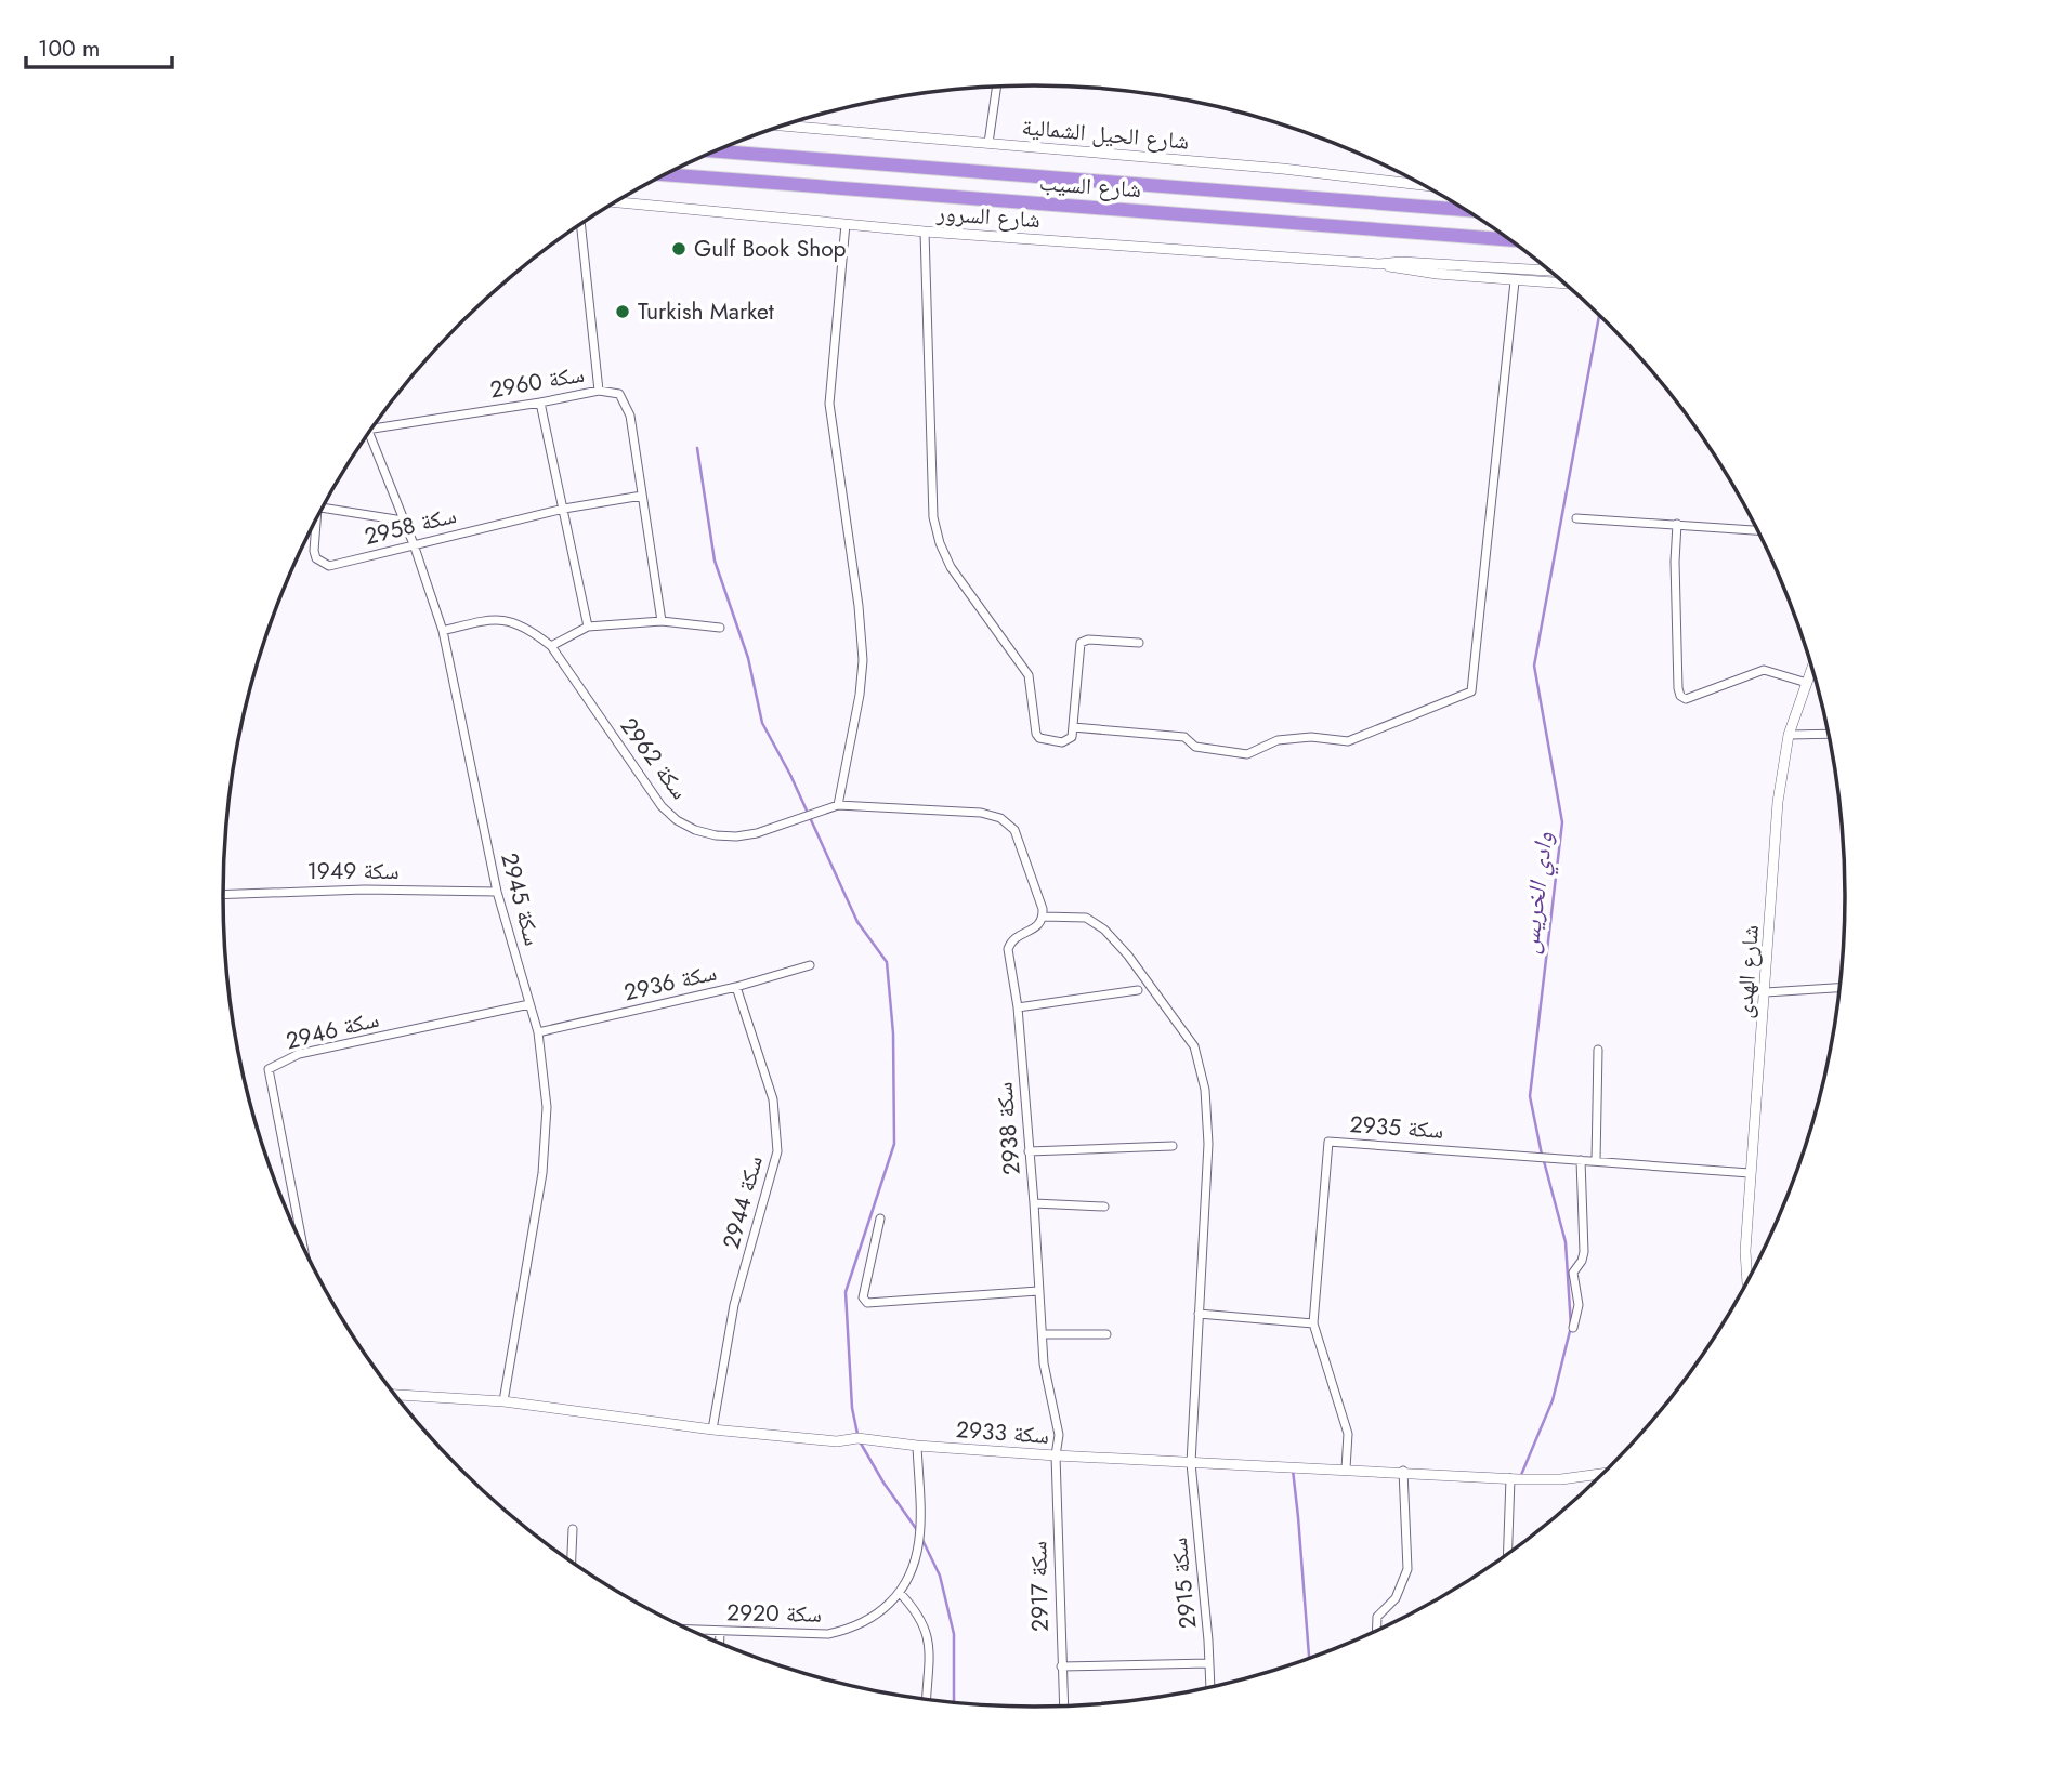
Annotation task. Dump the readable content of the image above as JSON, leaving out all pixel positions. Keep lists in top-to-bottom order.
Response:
{
  "streets": {
    "highway": ["شارع السيب"],
    "street": [
      "شارع الحيل الشمالية",
      "شارع السرور",
      "سكة 2960",
      "سكة 2958",
      "سكة 2962",
      "سكة 1949",
      "سكة 2945",
      "شارع الهدى",
      "سكة 2936",
      "سكة 2946",
      "سكة 2935",
      "سكة 2938",
      "سكة 2944",
      "سكة 2933",
      "سكة 2915",
      "سكة 2917",
      "سكة 2920"
    ]
  },
  "crossings": [
    ["سكة 2960", "سكة 2958"],
    ["سكة 2958", "سكة 2945"],
    ["سكة 2962", "سكة 2945"],
    ["سكة 2962", "سكة 2938"],
    ["سكة 2962", "سكة 2915"],
    ["سكة 1949", "سكة 2945"],
    ["سكة 2945", "سكة 2936"],
    ["سكة 2945", "سكة 2946"],
    ["سكة 2945", "سكة 2933"],
    ["شارع الهدى", "سكة 2935"],
    ["سكة 2936", "سكة 2944"],
    ["سكة 2935", "سكة 2933"],
    ["سكة 2938", "سكة 2933"],
    ["سكة 2938", "سكة 2915"],
    ["سكة 2938", "سكة 2917"],
    ["سكة 2944", "سكة 2933"],
    ["سكة 2933", "سكة 2915"],
    ["سكة 2933", "سكة 2917"],
    ["سكة 2933", "سكة 2920"]
  ],
  "water": ["وادي الخريس"],
  "places": ["Gulf Book Shop", "Turkish Market"],
  "scale_bar": "100 m"
}
